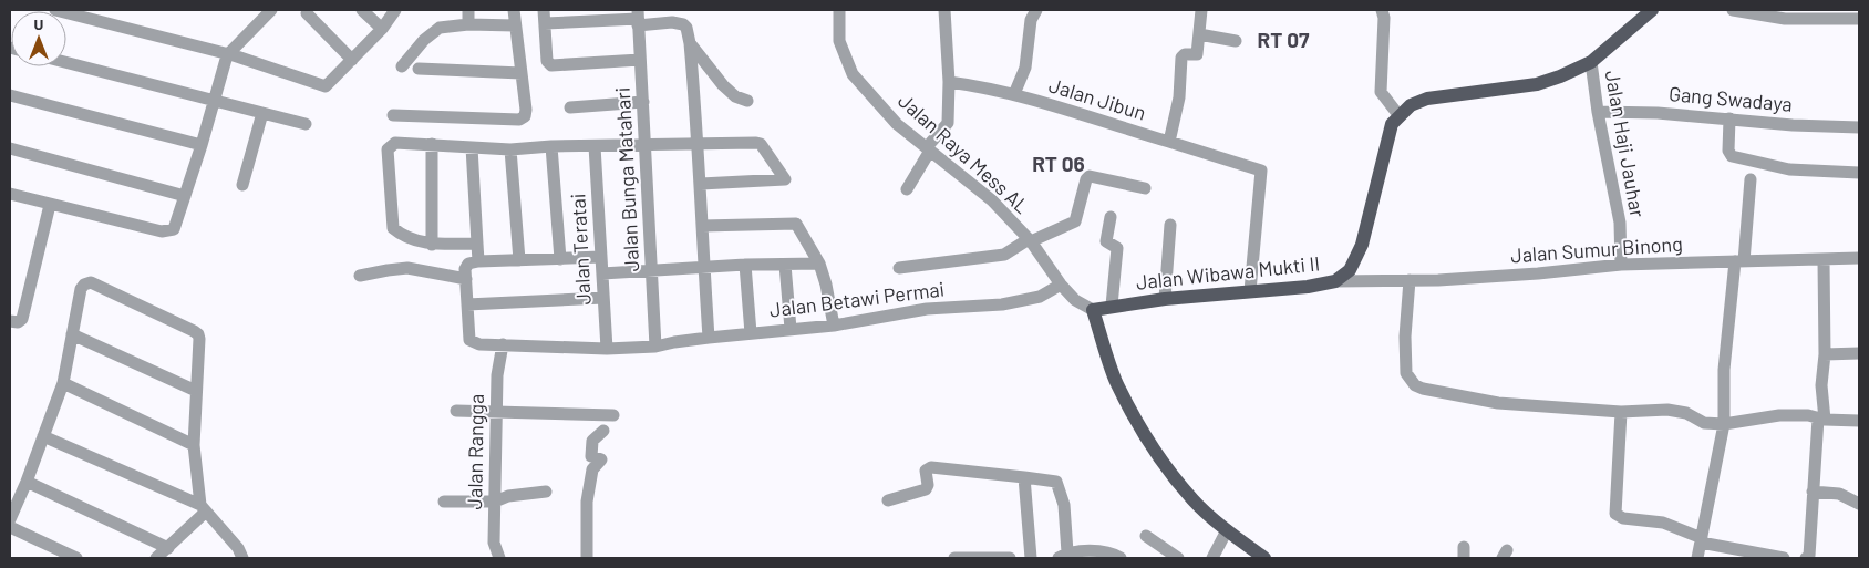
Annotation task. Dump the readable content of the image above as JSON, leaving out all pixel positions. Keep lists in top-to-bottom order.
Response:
{
  "streets": {
    "main road": ["Jalan Wibawa Mukti II"],
    "street": [
      "Jalan Jibun",
      "Gang Swadaya",
      "Jalan Haji Jauhar",
      "Jalan Raya Mess AL",
      "Jalan Bunga Matahari",
      "Jalan Teratai",
      "Jalan Sumur Binong",
      "Jalan Betawi Permai",
      "Jalan Rangga"
    ]
  },
  "crossings": [
    ["Jalan Jibun", "Jalan Wibawa Mukti II"],
    ["Gang Swadaya", "Jalan Haji Jauhar"],
    ["Jalan Haji Jauhar", "Jalan Sumur Binong"],
    ["Jalan Haji Jauhar", "Jalan Wibawa Mukti II"],
    ["Jalan Raya Mess AL", "Jalan Wibawa Mukti II"],
    ["Jalan Raya Mess AL", "Jalan Betawi Permai"],
    ["Jalan Bunga Matahari", "Jalan Betawi Permai"],
    ["Jalan Teratai", "Jalan Betawi Permai"],
    ["Jalan Sumur Binong", "Jalan Wibawa Mukti II"],
    ["Jalan Betawi Permai", "Jalan Rangga"]
  ],
  "districts": ["RT 07", "RT 06"],
  "north": "top"
}
